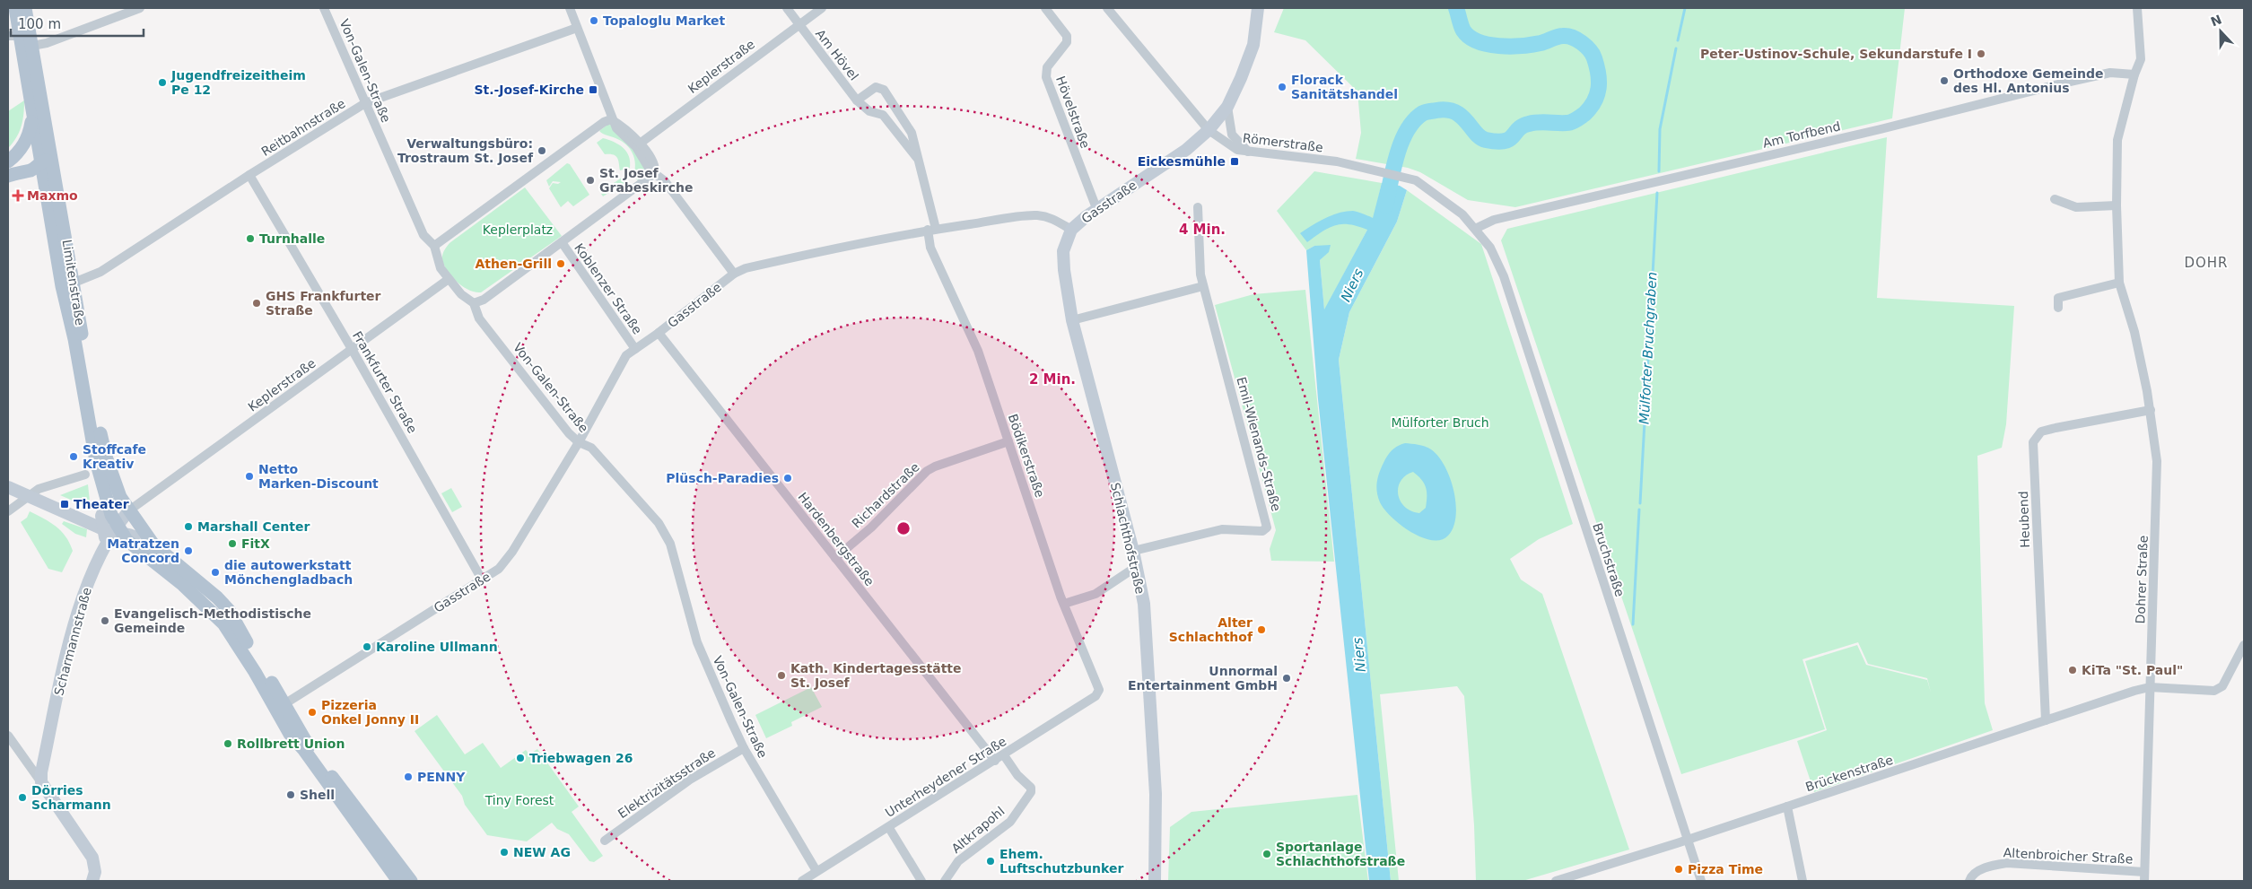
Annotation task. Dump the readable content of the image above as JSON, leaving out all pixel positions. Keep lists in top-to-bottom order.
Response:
{
  "streets": {
    "main road": [
      "Gasstraße",
      "Limitenstraße",
      "Schlachthofstraße",
      "Scharmannstraße"
    ],
    "street": [
      "Am Hövel",
      "Keplerstraße",
      "Von-Galen-Straße",
      "Hövelstraße",
      "Reitbahnstraße",
      "Am Torfbend",
      "Römerstraße",
      "Koblenzer Straße",
      "Frankfurter Straße",
      "Emil-Wienands-Straße",
      "Bödikerstraße",
      "Richardstraße",
      "Heubend",
      "Hardenbergstraße",
      "Bruchstraße",
      "Dohrer Straße",
      "Brückenstraße",
      "Unterheydener Straße",
      "Elektrizitätsstraße",
      "Altkrapohl",
      "Altenbroicher Straße"
    ]
  },
  "crossings": [
    ["Am Hövel", "Keplerstraße"],
    ["Am Hövel", "Gasstraße"],
    ["Am Hövel", "Bödikerstraße"],
    ["Keplerstraße", "Von-Galen-Straße"],
    ["Keplerstraße", "Limitenstraße"],
    ["Keplerstraße", "Frankfurter Straße"],
    ["Keplerstraße", "Scharmannstraße"],
    ["Von-Galen-Straße", "Reitbahnstraße"],
    ["Von-Galen-Straße", "Gasstraße"],
    ["Von-Galen-Straße", "Unterheydener Straße"],
    ["Von-Galen-Straße", "Elektrizitätsstraße"],
    ["Hövelstraße", "Gasstraße"],
    ["Reitbahnstraße", "Limitenstraße"],
    ["Reitbahnstraße", "Frankfurter Straße"],
    ["Am Torfbend", "Römerstraße"],
    ["Am Torfbend", "Dohrer Straße"],
    ["Römerstraße", "Gasstraße"],
    ["Römerstraße", "Bruchstraße"],
    ["Gasstraße", "Limitenstraße"],
    ["Gasstraße", "Koblenzer Straße"],
    ["Gasstraße", "Frankfurter Straße"],
    ["Gasstraße", "Bödikerstraße"],
    ["Gasstraße", "Schlachthofstraße"],
    ["Gasstraße", "Hardenbergstraße"],
    ["Limitenstraße", "Scharmannstraße"],
    ["Emil-Wienands-Straße", "Schlachthofstraße"],
    ["Bödikerstraße", "Richardstraße"],
    ["Bödikerstraße", "Unterheydener Straße"],
    ["Richardstraße", "Hardenbergstraße"],
    ["Heubend", "Dohrer Straße"],
    ["Heubend", "Brückenstraße"],
    ["Hardenbergstraße", "Unterheydener Straße"],
    ["Bruchstraße", "Brückenstraße"],
    ["Dohrer Straße", "Brückenstraße"],
    ["Dohrer Straße", "Altenbroicher Straße"],
    ["Unterheydener Straße", "Altkrapohl"]
  ],
  "districts": ["DOHR"],
  "water": ["Niers", "Mülforter Bruchgraben"],
  "parks": ["Keplerplatz", "Mülforter Bruch", "Tiny Forest"],
  "places": {
    "other": [
      "Topaloglu Market",
      "Peter-Ustinov-Schule, Sekundarstufe I",
      "Orthodoxe Gemeinde des Hl. Antonius",
      "Jugendfreizeitheim Pe 12",
      "Florack Sanitätshandel",
      "Verwaltungsbüro: Trostraum St. Josef",
      "St. Josef Grabeskirche",
      "Turnhalle",
      "Athen-Grill",
      "GHS Frankfurter Straße",
      "Stoffcafe Kreativ",
      "Netto Marken-Discount",
      "Plüsch-Paradies",
      "Marshall Center",
      "FitX",
      "Matratzen Concord",
      "die autowerkstatt Mönchengladbach",
      "Evangelisch-Methodistische Gemeinde",
      "Alter Schlachthof",
      "Karoline Ullmann",
      "KiTa \"St. Paul\"",
      "Kath. Kindertagesstätte St. Josef",
      "Unnormal Entertainment GmbH",
      "Pizzeria Onkel Jonny II",
      "Rollbrett Union",
      "Triebwagen 26",
      "PENNY",
      "Shell",
      "Dörries Scharmann",
      "NEW AG",
      "Sportanlage Schlachthofstraße",
      "Ehem. Luftschutzbunker",
      "Pizza Time"
    ],
    "transit": ["St.-Josef-Kirche", "Eickesmühle", "Theater"],
    "health": ["Maxmo"]
  },
  "scale_bar": "100 m",
  "north": "top",
  "rings": ["4 Min.", "2 Min."]
}
